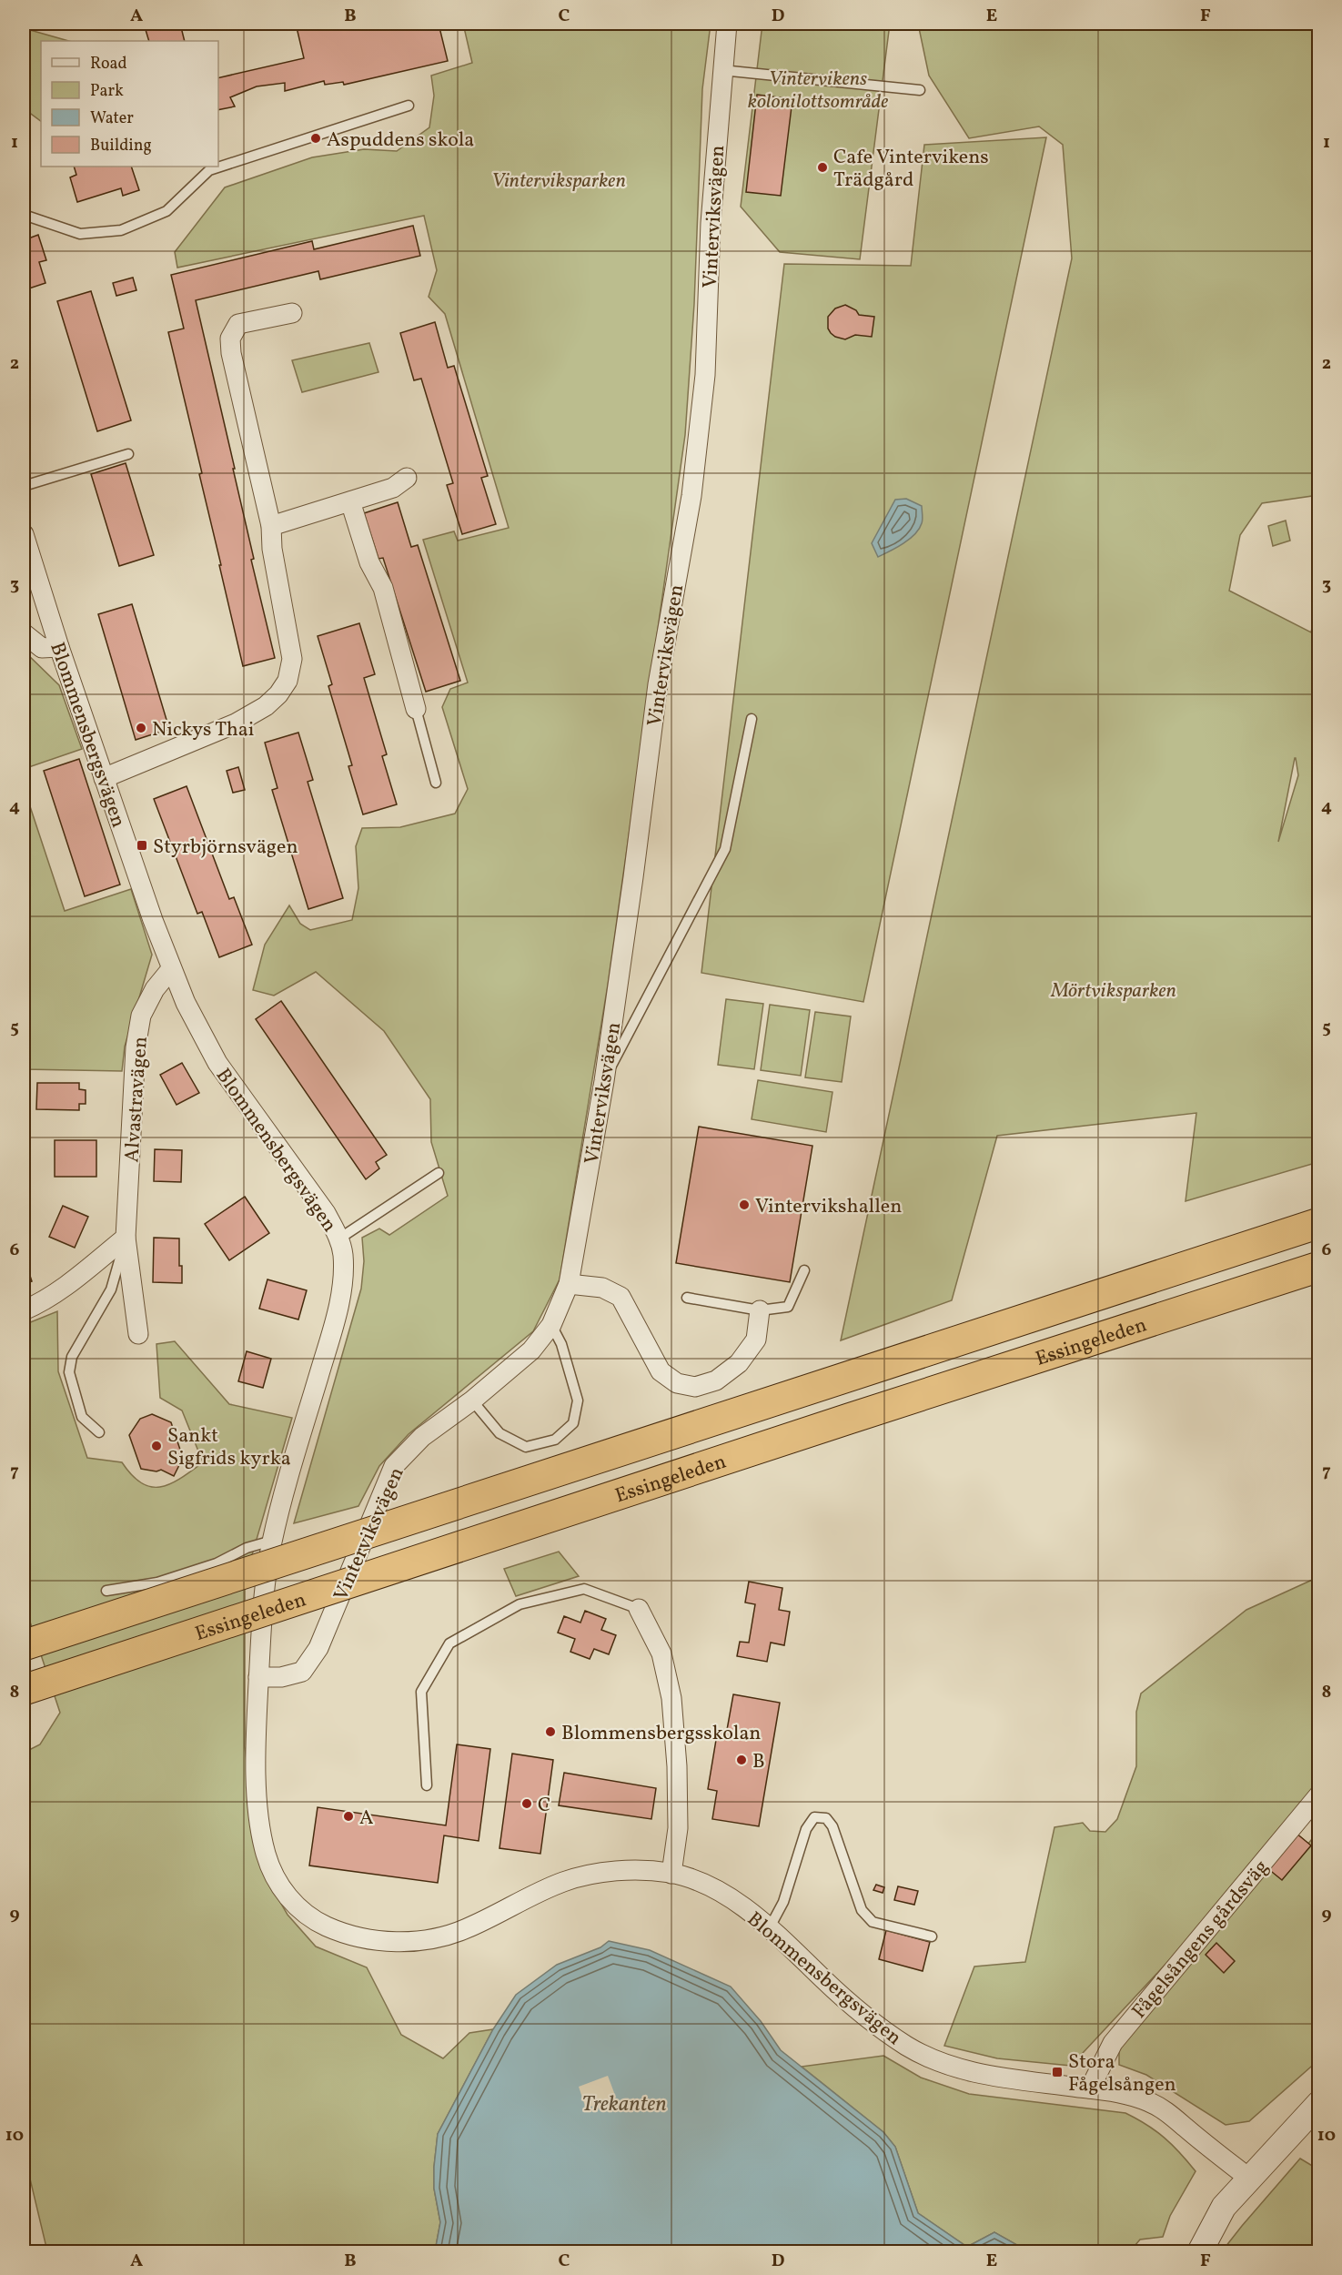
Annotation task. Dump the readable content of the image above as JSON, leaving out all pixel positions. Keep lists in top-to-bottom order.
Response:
{
  "streets": {
    "highway": ["Essingeleden"],
    "street": [
      "Vinterviksvägen",
      "Blommensbergsvägen",
      "Alvastravägen",
      "Fågelsångens gårdsväg"
    ]
  },
  "crossings": [
    ["Vinterviksvägen", "Blommensbergsvägen"],
    ["Blommensbergsvägen", "Alvastravägen"],
    ["Blommensbergsvägen", "Fågelsångens gårdsväg"]
  ],
  "water": ["Trekanten"],
  "parks": ["Vintervikens kolonilottsområde", "Vinterviksparken", "Mörtviksparken"],
  "places": {
    "other": [
      "Aspuddens skola",
      "Cafe Vintervikens Trädgård",
      "Nickys Thai",
      "Vintervikshallen",
      "Sankt Sigfrids kyrka",
      "Blommensbergsskolan",
      "B",
      "C",
      "A"
    ],
    "transit": ["Styrbjörnsvägen", "Stora Fågelsången"]
  },
  "legend": [
    "Road",
    "Park",
    "Water",
    "Building"
  ],
  "grid": {
    "columns": [
      "A",
      "B",
      "C",
      "D",
      "E",
      "F"
    ],
    "rows": [
      "1",
      "2",
      "3",
      "4",
      "5",
      "6",
      "7",
      "8",
      "9",
      "10"
    ]
  }
}
